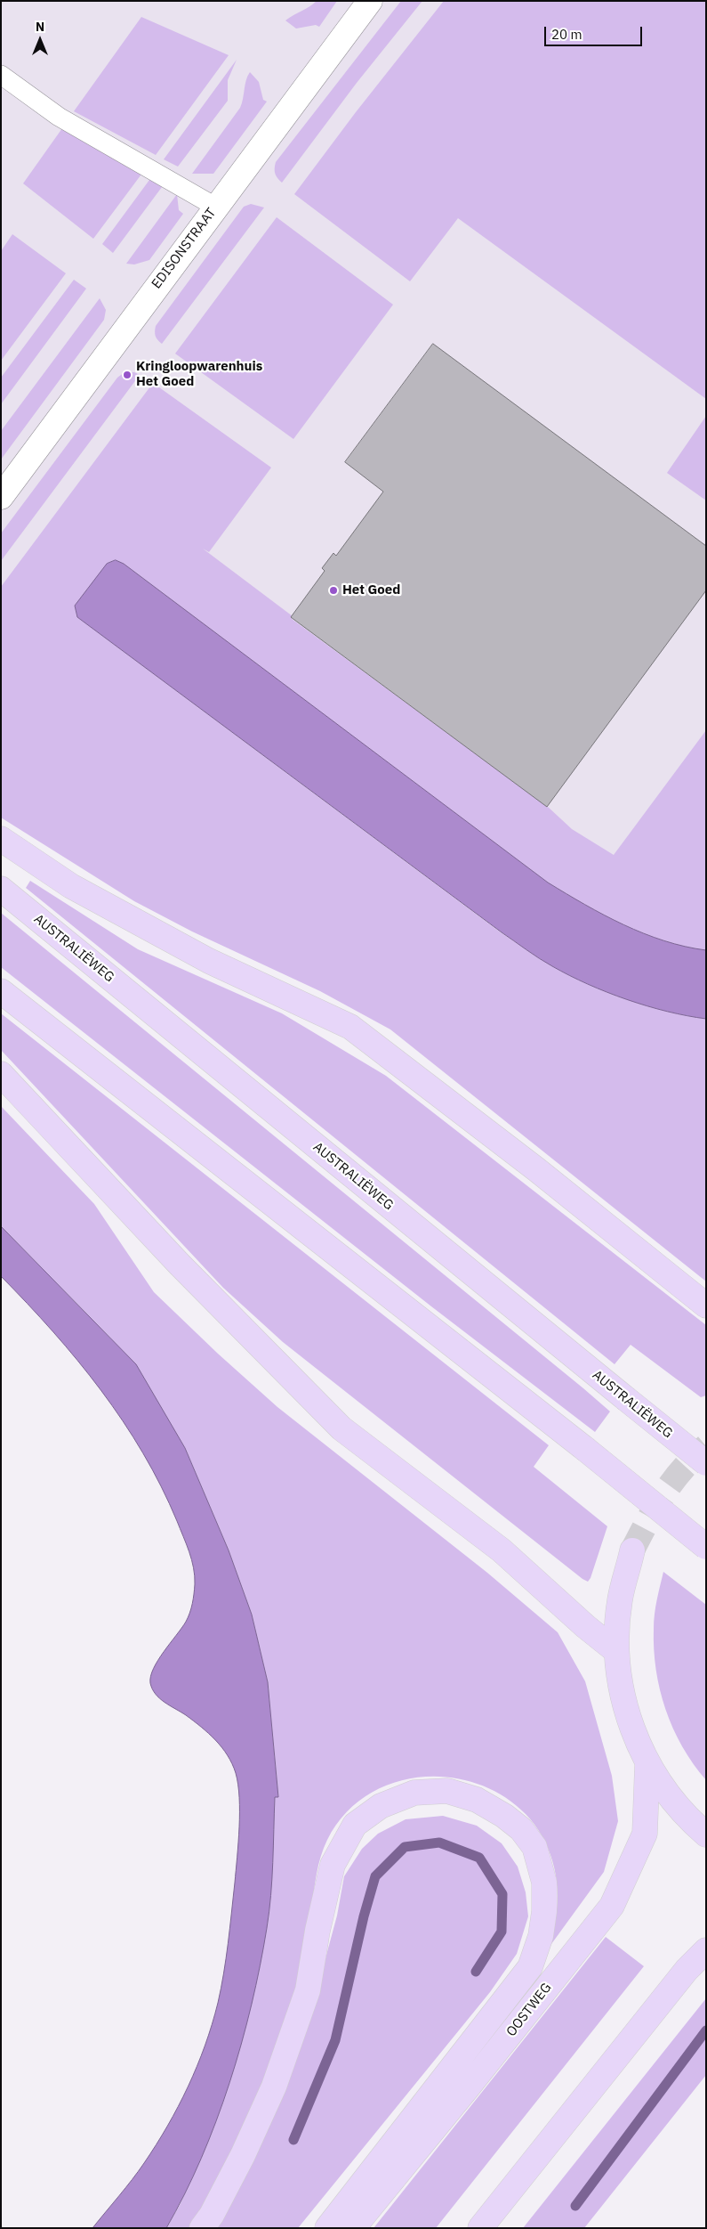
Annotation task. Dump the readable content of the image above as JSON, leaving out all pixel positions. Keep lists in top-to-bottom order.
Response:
{
  "streets": {
    "main road": ["AUSTRALIËWEG", "OOSTWEG"],
    "street": ["EDISONSTRAAT"]
  },
  "places": ["Kringloopwarenhuis Het Goed", "Het Goed"],
  "scale_bar": "20 m",
  "north": "top"
}
